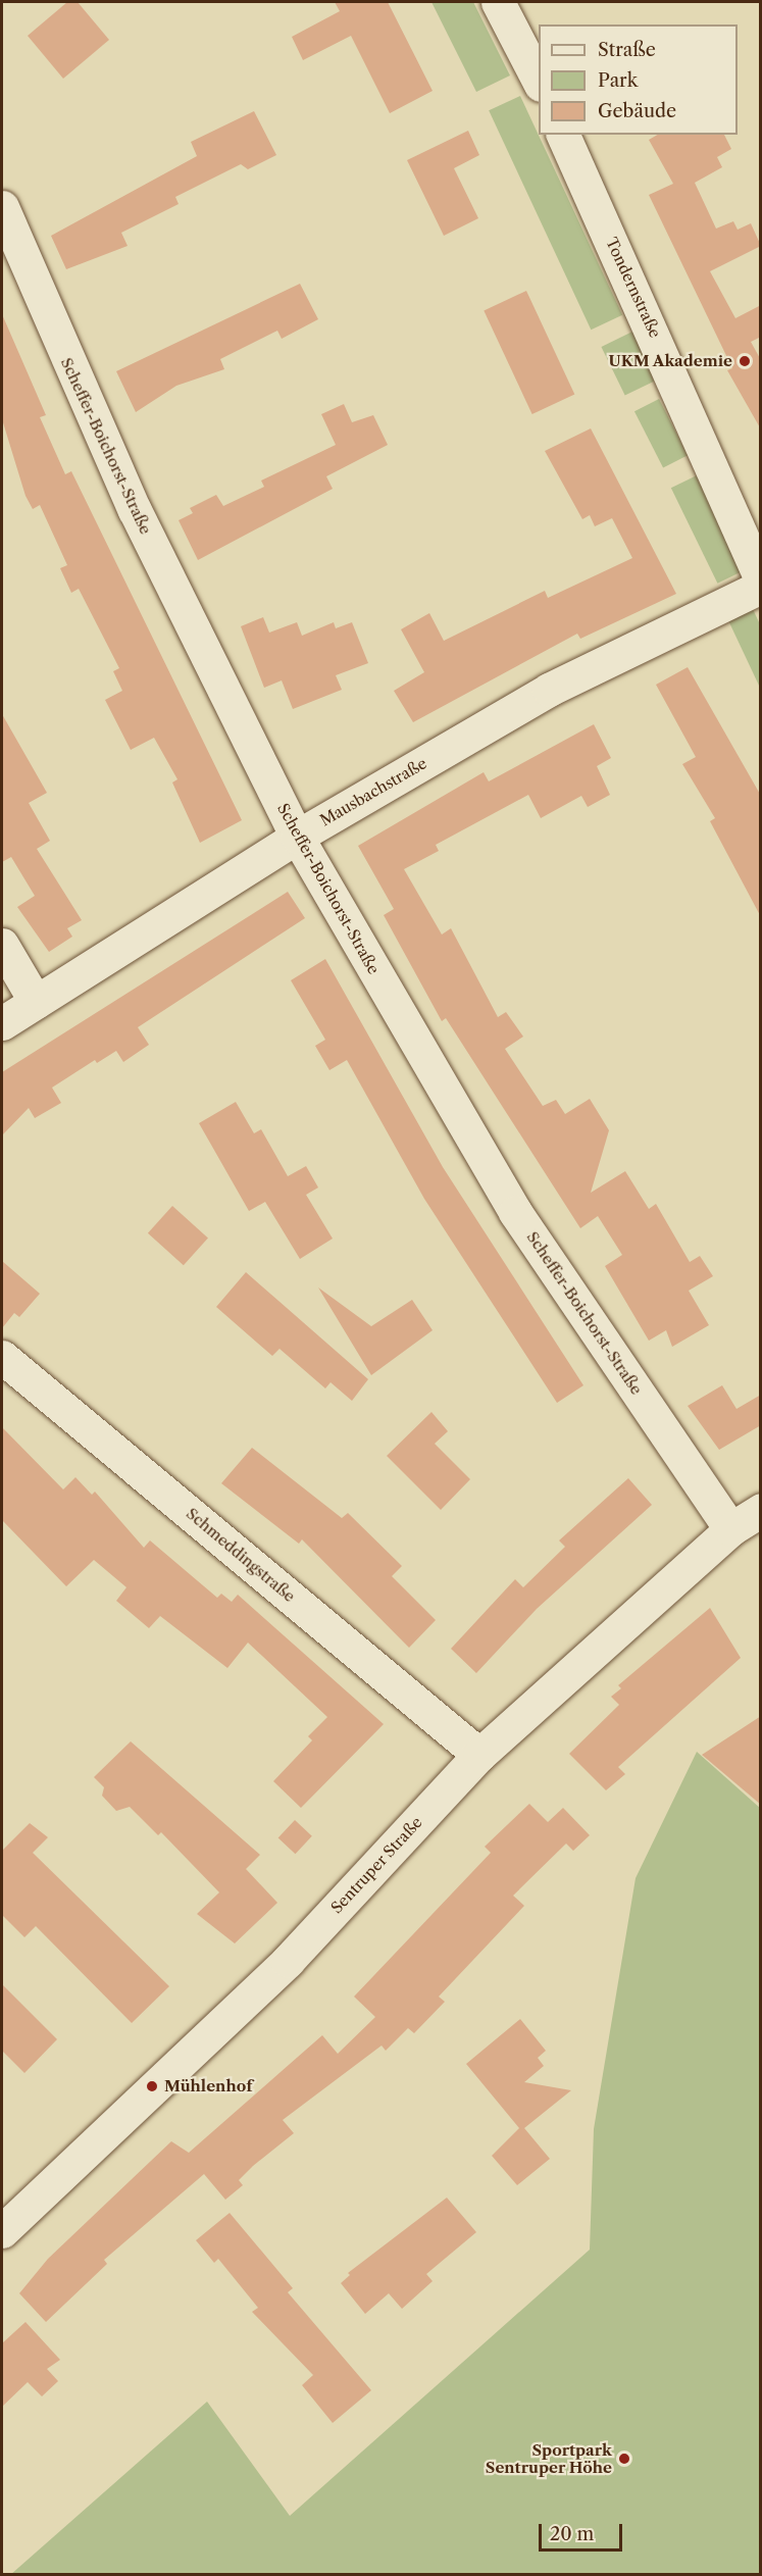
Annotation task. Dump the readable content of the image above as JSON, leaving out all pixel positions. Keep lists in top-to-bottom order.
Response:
{
  "streets": {
    "street": [
      "Tondernstraße",
      "Scheffer-Boichorst-Straße",
      "Mausbachstraße",
      "Schmeddingstraße",
      "Sentruper Straße"
    ]
  },
  "crossings": [
    ["Scheffer-Boichorst-Straße", "Mausbachstraße"],
    ["Scheffer-Boichorst-Straße", "Sentruper Straße"],
    ["Schmeddingstraße", "Sentruper Straße"]
  ],
  "places": ["UKM Akademie", "Mühlenhof", "Sportpark Sentruper Höhe"],
  "legend": ["Straße", "Park", "Gebäude"],
  "scale_bar": "20 m"
}
